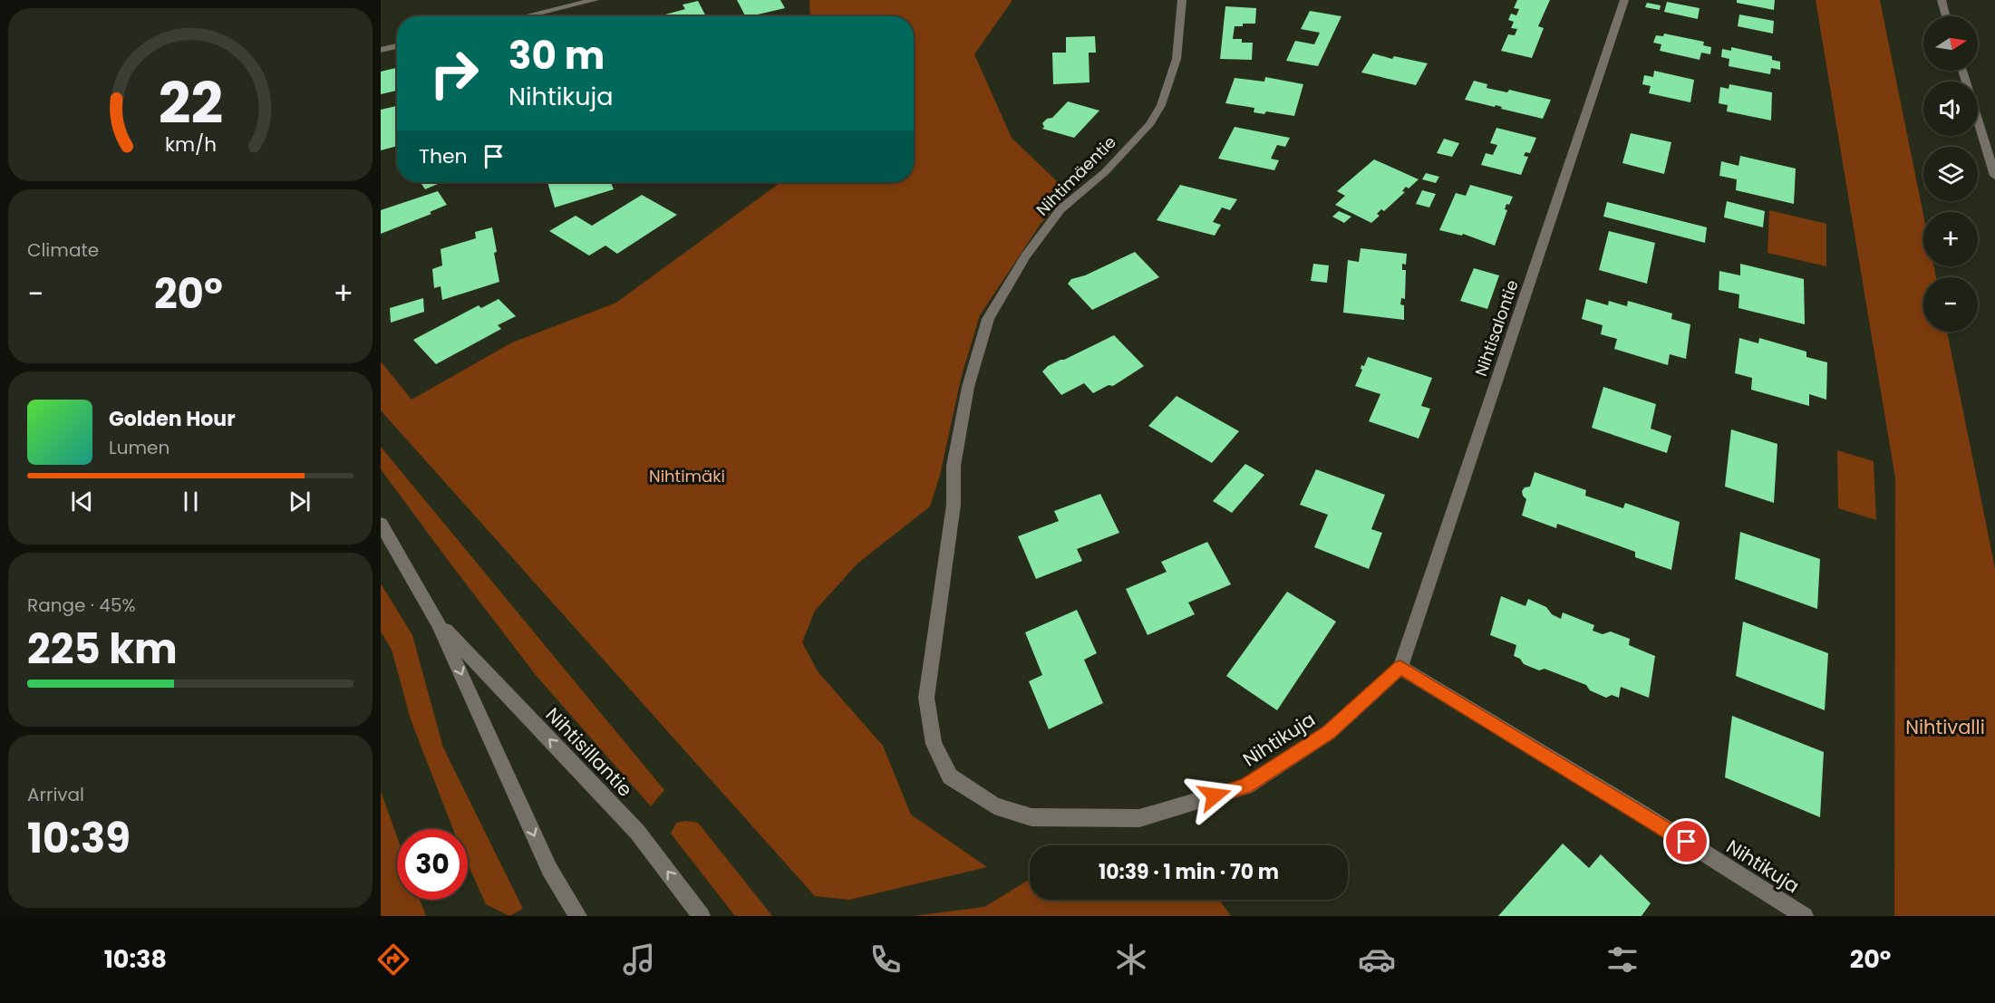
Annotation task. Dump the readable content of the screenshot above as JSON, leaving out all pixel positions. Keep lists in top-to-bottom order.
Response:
{
  "streets": {
    "street": [
      "Nihtimäentie",
      "Nihtisalontie",
      "Nihtikuja",
      "Nihtisillantie"
    ]
  },
  "crossings": [
    ["Nihtimäentie", "Nihtikuja"],
    ["Nihtisalontie", "Nihtikuja"]
  ],
  "parks": ["Nihtimäki", "Nihtivalli"],
  "north": "right",
  "page": {
    "map_buttons": ["+", "−"],
    "turn": ["30 m", "Nihtikuja"],
    "then": "Then",
    "tile": [
      "Climate",
      ["Range · 45%", "225 km"],
      ["Arrival", "10:39"]
    ],
    "heat": ["−", "20°", "+"],
    "song": ["Golden Hour", "Lumen"],
    "limit": "30",
    "trip": "10:39 · 1 min · 70 m",
    "tabs": ["10:38", "20°"],
    "gauge": ["22", "km/h"]
  }
}
